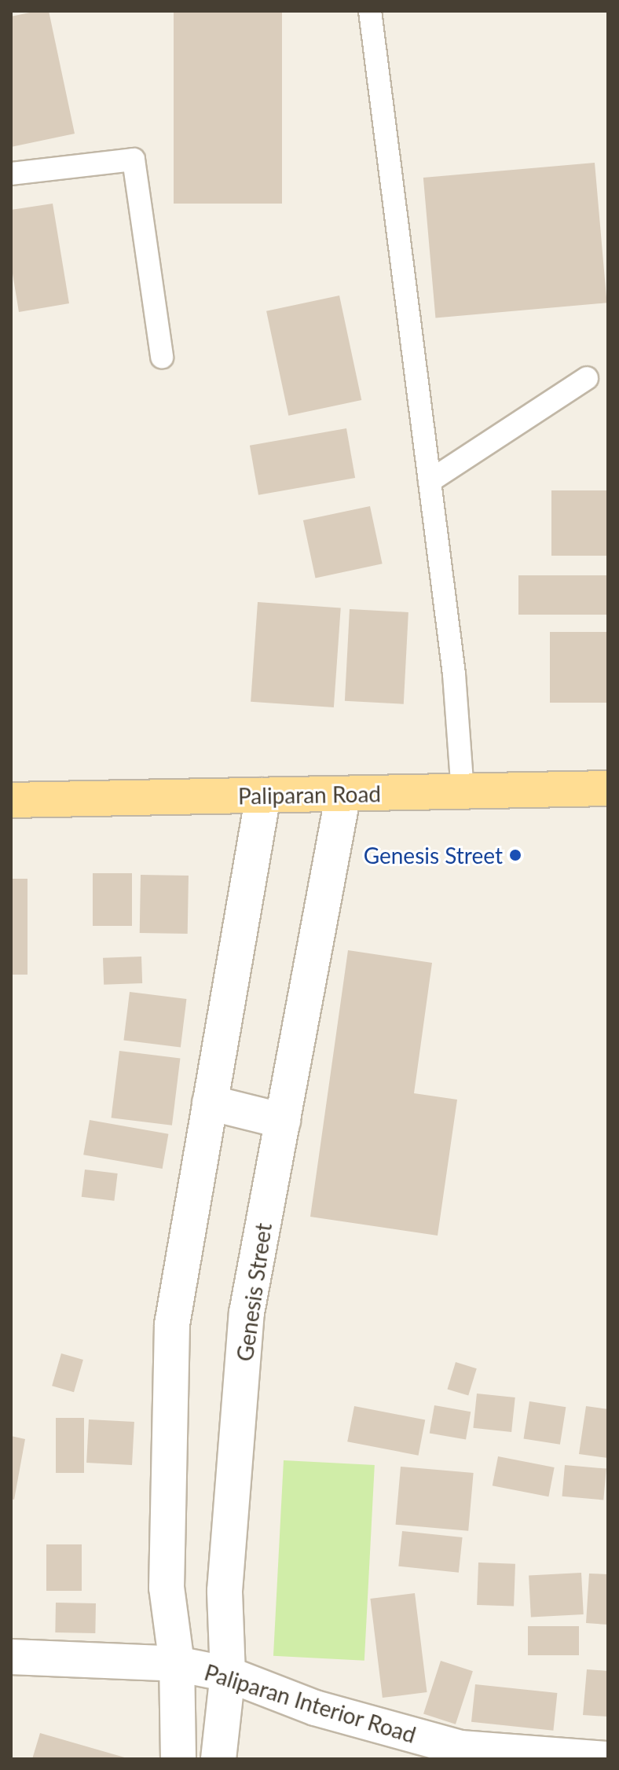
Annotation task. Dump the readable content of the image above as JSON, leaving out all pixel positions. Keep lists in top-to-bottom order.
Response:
{
  "streets": {
    "main road": ["Paliparan Road"],
    "street": ["Genesis Street", "Paliparan Interior Road"]
  },
  "crossings": [
    ["Paliparan Road", "Genesis Street"],
    ["Genesis Street", "Paliparan Interior Road"]
  ],
  "places": ["Genesis Street"]
}
